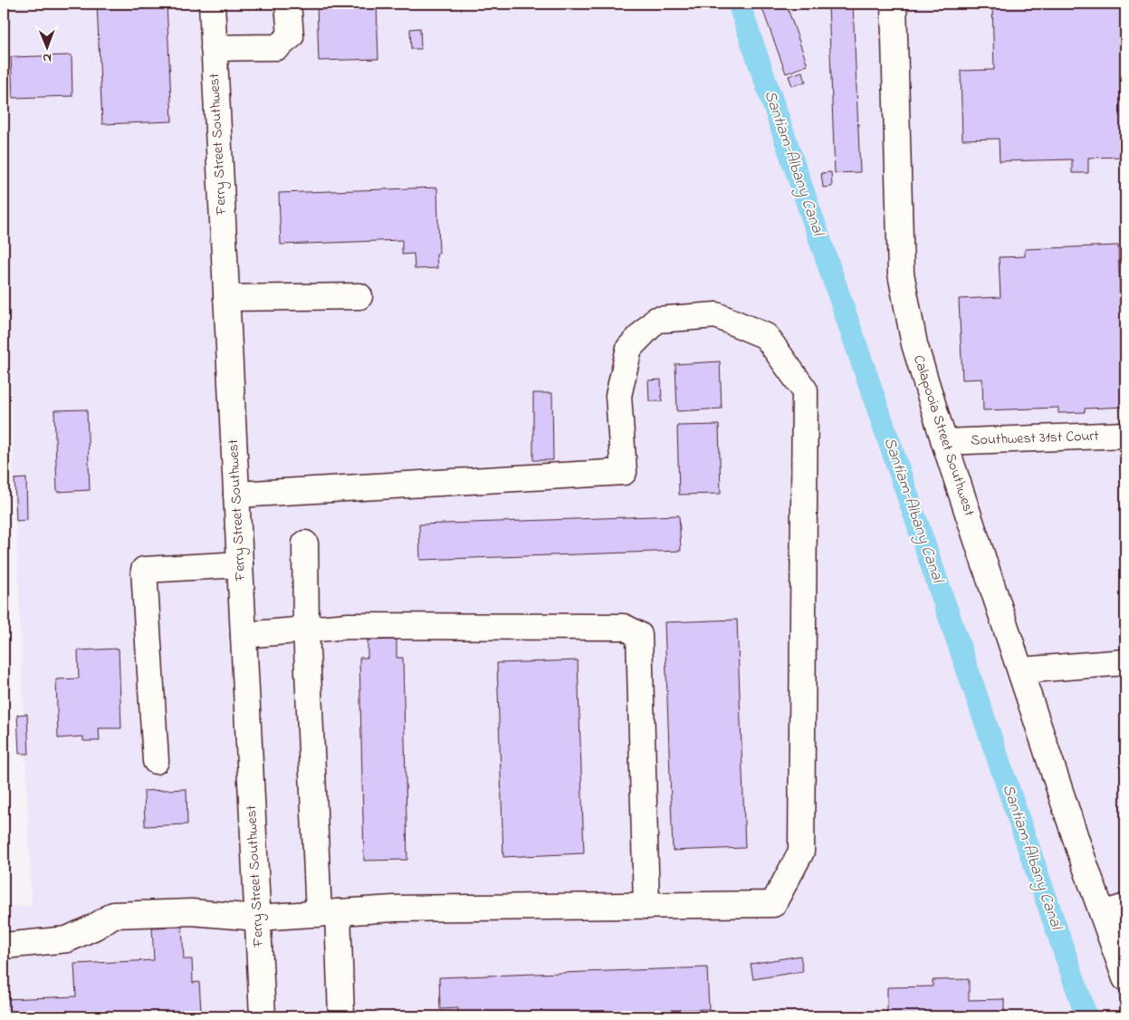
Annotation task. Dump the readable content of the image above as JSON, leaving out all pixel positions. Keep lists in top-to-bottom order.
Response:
{
  "streets": {
    "street": ["Ferry Street Southwest", "Calapooia Street Southwest", "Southwest 31st Court"]
  },
  "crossings": [
    ["Calapooia Street Southwest", "Southwest 31st Court"]
  ],
  "water": ["Santiam-Albany Canal"],
  "north": "bottom"
}
